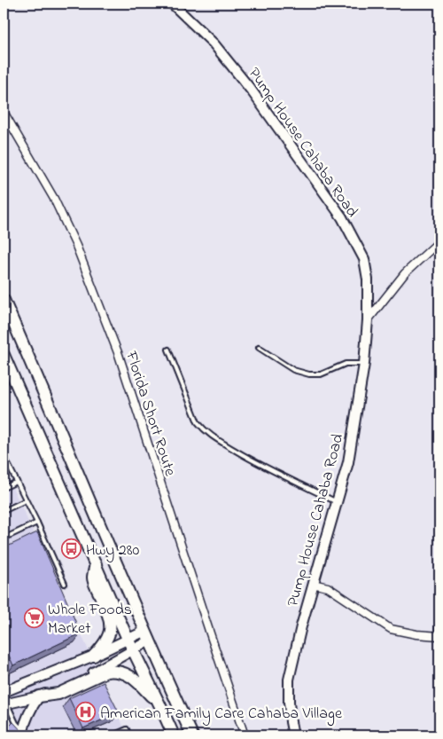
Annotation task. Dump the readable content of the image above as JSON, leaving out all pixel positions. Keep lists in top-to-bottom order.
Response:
{
  "streets": {
    "street": ["Pump House Cahaba Road", "Florida Short Route"]
  },
  "places": {
    "bus stop": ["Hwy 280"],
    "supermarket": ["Whole Foods Market"],
    "hospital": ["American Family Care Cahaba Village"]
  }
}
